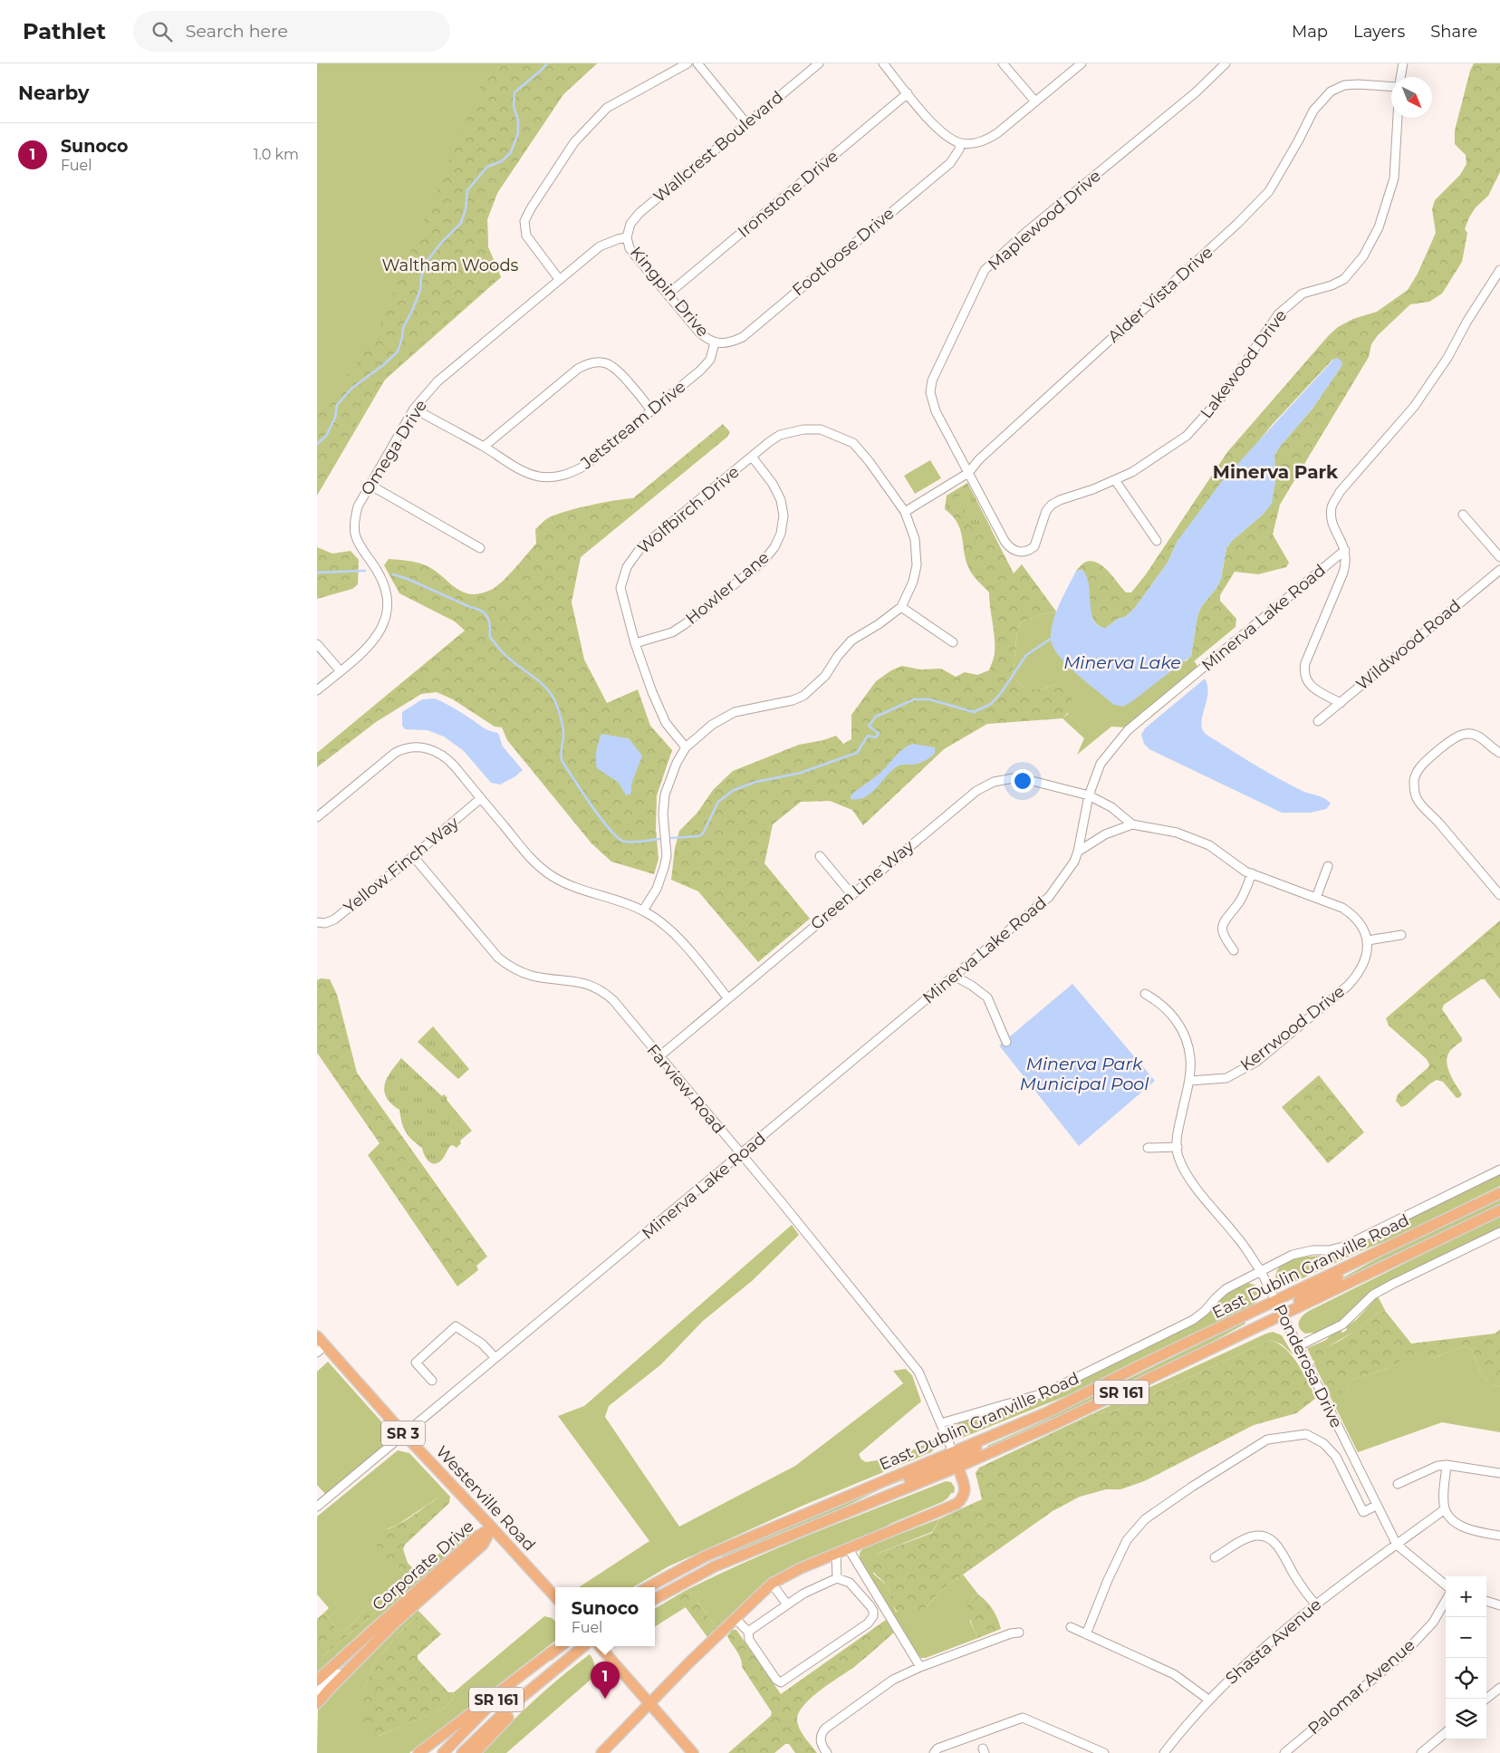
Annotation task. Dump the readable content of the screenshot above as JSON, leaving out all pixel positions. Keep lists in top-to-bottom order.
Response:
{
  "streets": {
    "main road": [
      "East Dublin Granville Road",
      "SR 161",
      "SR 3",
      "Westerville Road",
      "Corporate Drive"
    ],
    "street": [
      "Wallcrest Boulevard",
      "Ironstone Drive",
      "Maplewood Drive",
      "Footloose Drive",
      "Kingpin Drive",
      "Alder Vista Drive",
      "Lakewood Drive",
      "Jetstream Drive",
      "Omega Drive",
      "Wolfbirch Drive",
      "Howler Lane",
      "Minerva Lake Road",
      "Wildwood Road",
      "Yellow Finch Way",
      "Green Line Way",
      "Kerrwood Drive",
      "Farview Road",
      "Ponderosa Drive",
      "Shasta Avenue",
      "Palomar Avenue"
    ]
  },
  "crossings": [
    ["Wallcrest Boulevard", "Kingpin Drive"],
    ["Wallcrest Boulevard", "Omega Drive"],
    ["Ironstone Drive", "Kingpin Drive"],
    ["Maplewood Drive", "Alder Vista Drive"],
    ["Maplewood Drive", "Lakewood Drive"],
    ["Footloose Drive", "Kingpin Drive"],
    ["Footloose Drive", "Jetstream Drive"],
    ["Kingpin Drive", "Jetstream Drive"],
    ["Kingpin Drive", "Omega Drive"],
    ["Alder Vista Drive", "Wolfbirch Drive"],
    ["Jetstream Drive", "Omega Drive"],
    ["Wolfbirch Drive", "Howler Lane"],
    ["Minerva Lake Road", "Green Line Way"],
    ["Minerva Lake Road", "Farview Road"],
    ["Minerva Lake Road", "Westerville Road"],
    ["Yellow Finch Way", "Farview Road"],
    ["Green Line Way", "Farview Road"],
    ["Kerrwood Drive", "Ponderosa Drive"],
    ["Farview Road", "East Dublin Granville Road"],
    ["East Dublin Granville Road", "Ponderosa Drive"],
    ["Ponderosa Drive", "Shasta Avenue"],
    ["Westerville Road", "Corporate Drive"]
  ],
  "districts": ["Minerva Park"],
  "water": ["Minerva Lake", "Minerva Park Municipal Pool"],
  "parks": ["Waltham Woods"],
  "north": "bottom right",
  "page": {
    "header": "Pathlet",
    "search": "Search here",
    "nav": ["Map", "Layers", "Share"],
    "heading": "Nearby",
    "list": [
      {
        "mark": "1",
        "name": "Sunoco",
        "note": "Fuel",
        "value": "1.0 km"
      }
    ],
    "map_buttons": ["+", "−"],
    "popup": ["Sunoco", "Fuel"],
    "pins": "1"
  }
}
